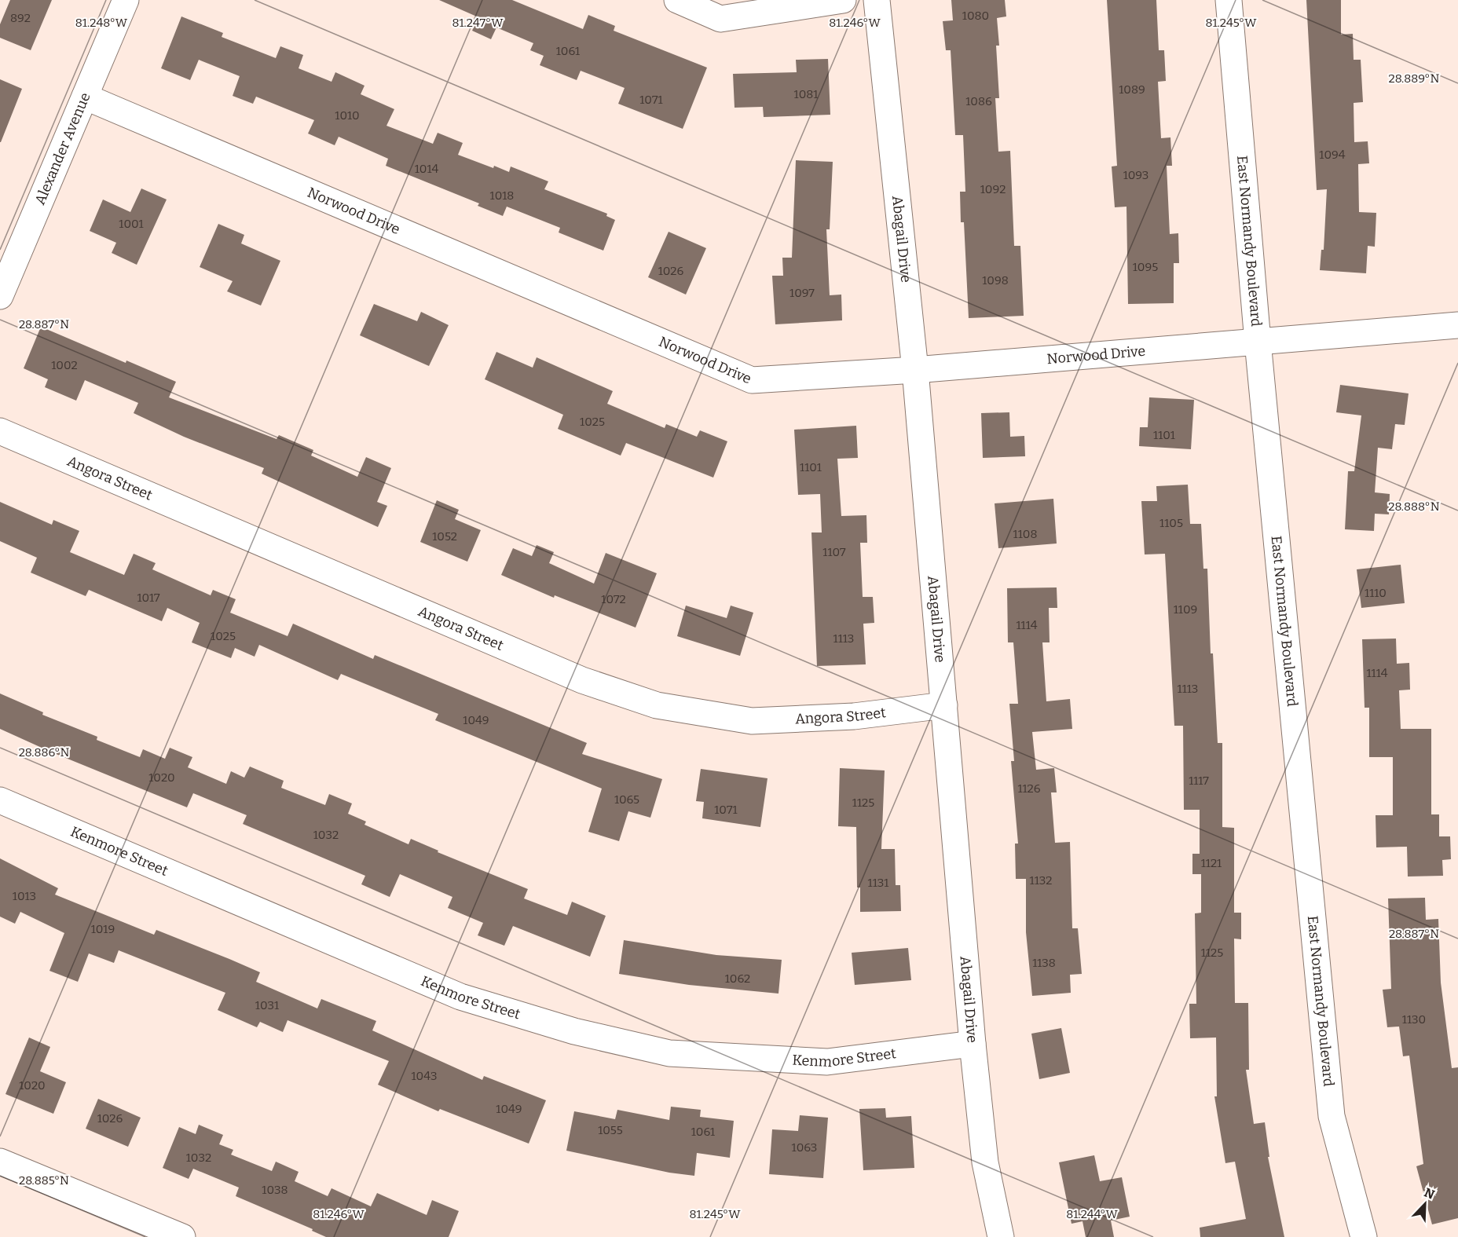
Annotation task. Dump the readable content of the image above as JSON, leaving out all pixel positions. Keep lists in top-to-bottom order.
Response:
{
  "streets": {
    "street": [
      "Alexander Avenue",
      "Norwood Drive",
      "Abagail Drive",
      "East Normandy Boulevard",
      "Angora Street",
      "Kenmore Street"
    ]
  },
  "crossings": [
    ["Alexander Avenue", "Norwood Drive"],
    ["Norwood Drive", "Abagail Drive"],
    ["Norwood Drive", "East Normandy Boulevard"],
    ["Abagail Drive", "Angora Street"],
    ["Abagail Drive", "Kenmore Street"]
  ],
  "house_numbers": [
    "1080",
    "892",
    "1061",
    "1089",
    "1081",
    "1071",
    "1086",
    "1010",
    "1094",
    "1014",
    "1093",
    "1092",
    "1018",
    "1001",
    "1095",
    "1026",
    "1098",
    "1097",
    "1002",
    "1025",
    "1101",
    "1101",
    "1105",
    "1108",
    "1052",
    "1107",
    "1110",
    "1017",
    "1072",
    "1109",
    "1114",
    "1025",
    "1113",
    "1114",
    "1113",
    "1049",
    "1020",
    "1117",
    "1126",
    "1065",
    "1125",
    "1071",
    "1032",
    "1121",
    "1132",
    "1131",
    "1013",
    "1019",
    "1125",
    "1138",
    "1062",
    "1031",
    "1130",
    "1043",
    "1020",
    "1049",
    "1026",
    "1055",
    "1061",
    "1063",
    "1032",
    "1038"
  ],
  "north": "top right",
  "coordinates": [
    "81.248°W",
    "81.247°W",
    "81.246°W",
    "81.245°W",
    "28.889°N",
    "28.887°N",
    "28.888°N",
    "28.886°N",
    "28.885°N",
    "81.244°W"
  ]
}
